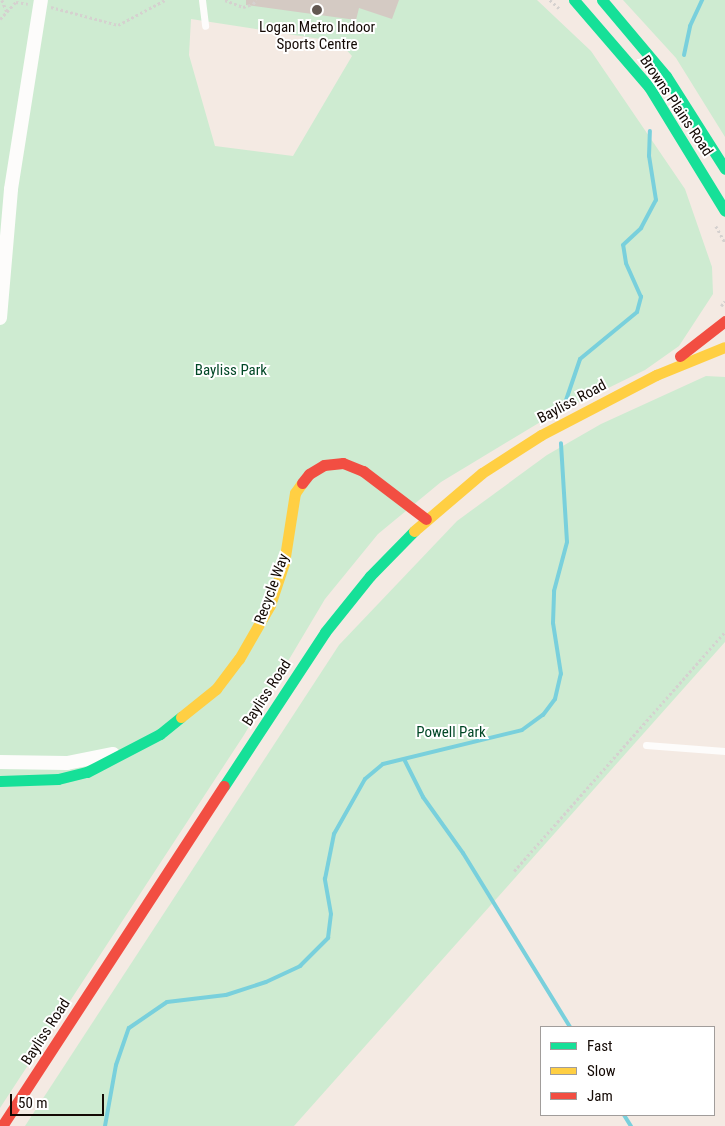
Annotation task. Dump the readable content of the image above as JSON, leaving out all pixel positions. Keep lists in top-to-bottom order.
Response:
{
  "streets": {
    "street": ["Browns Plains Road", "Bayliss Road", "Recycle Way"]
  },
  "crossings": [
    ["Bayliss Road", "Recycle Way"]
  ],
  "parks": ["Bayliss Park", "Powell Park"],
  "places": ["Logan Metro Indoor Sports Centre"],
  "legend": ["Fast", "Slow", "Jam"],
  "scale_bar": "50 m"
}
